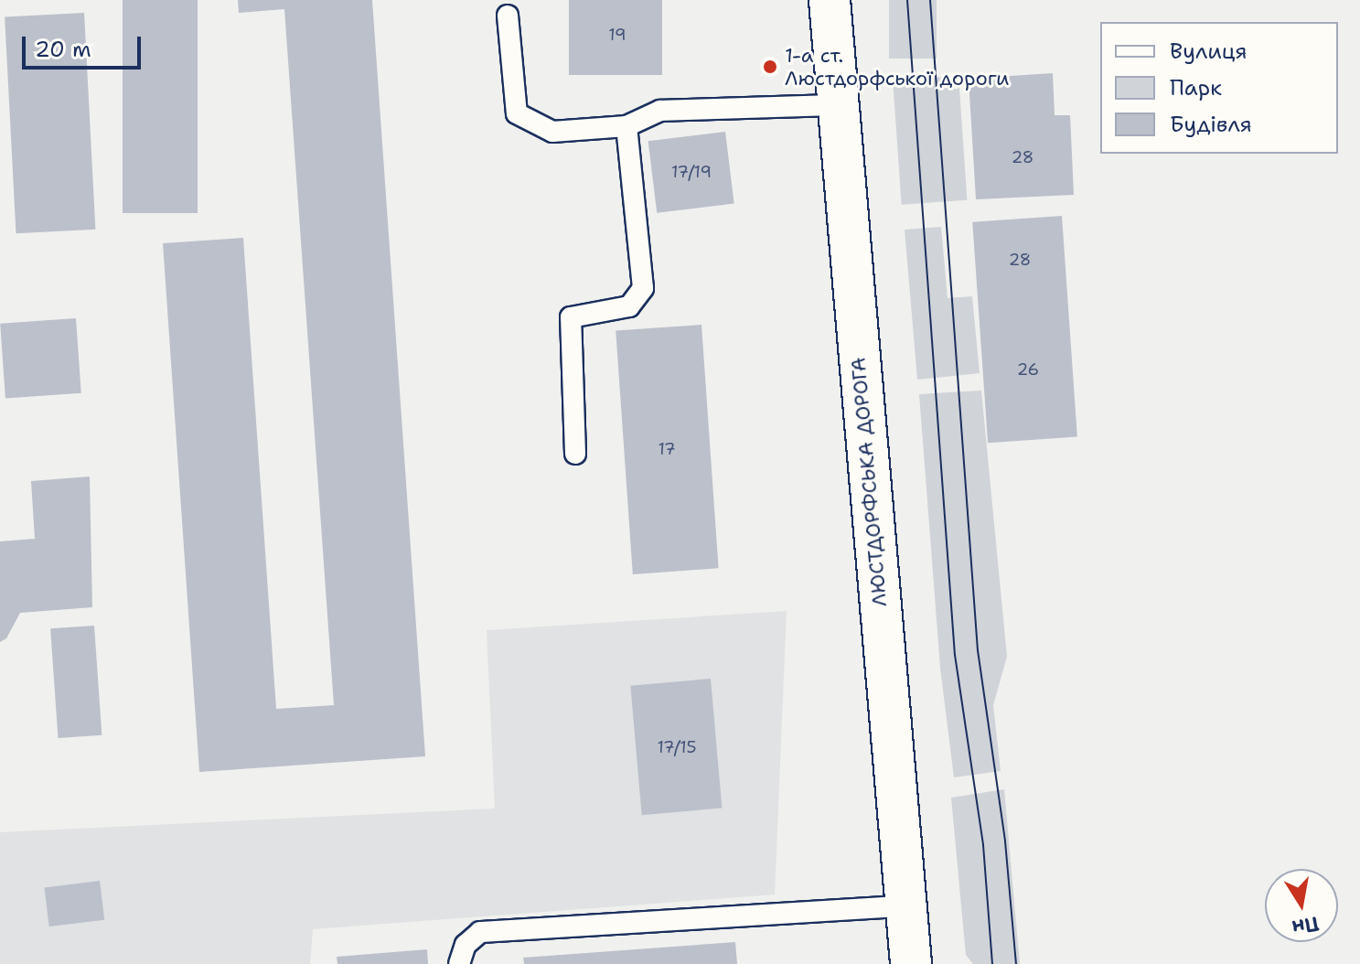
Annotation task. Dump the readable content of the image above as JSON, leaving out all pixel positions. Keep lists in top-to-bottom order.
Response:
{
  "streets": {
    "main road": ["ЛЮСТДОРФСЬКА ДОРОГА"]
  },
  "places": ["1-а ст. Люстдорфської дороги"],
  "house_numbers": [
    "19",
    "28",
    "17/19",
    "28",
    "26",
    "17",
    "17/15"
  ],
  "legend": ["Вулиця", "Парк", "Будівля"],
  "scale_bar": "20 m",
  "north": "bottom"
}
